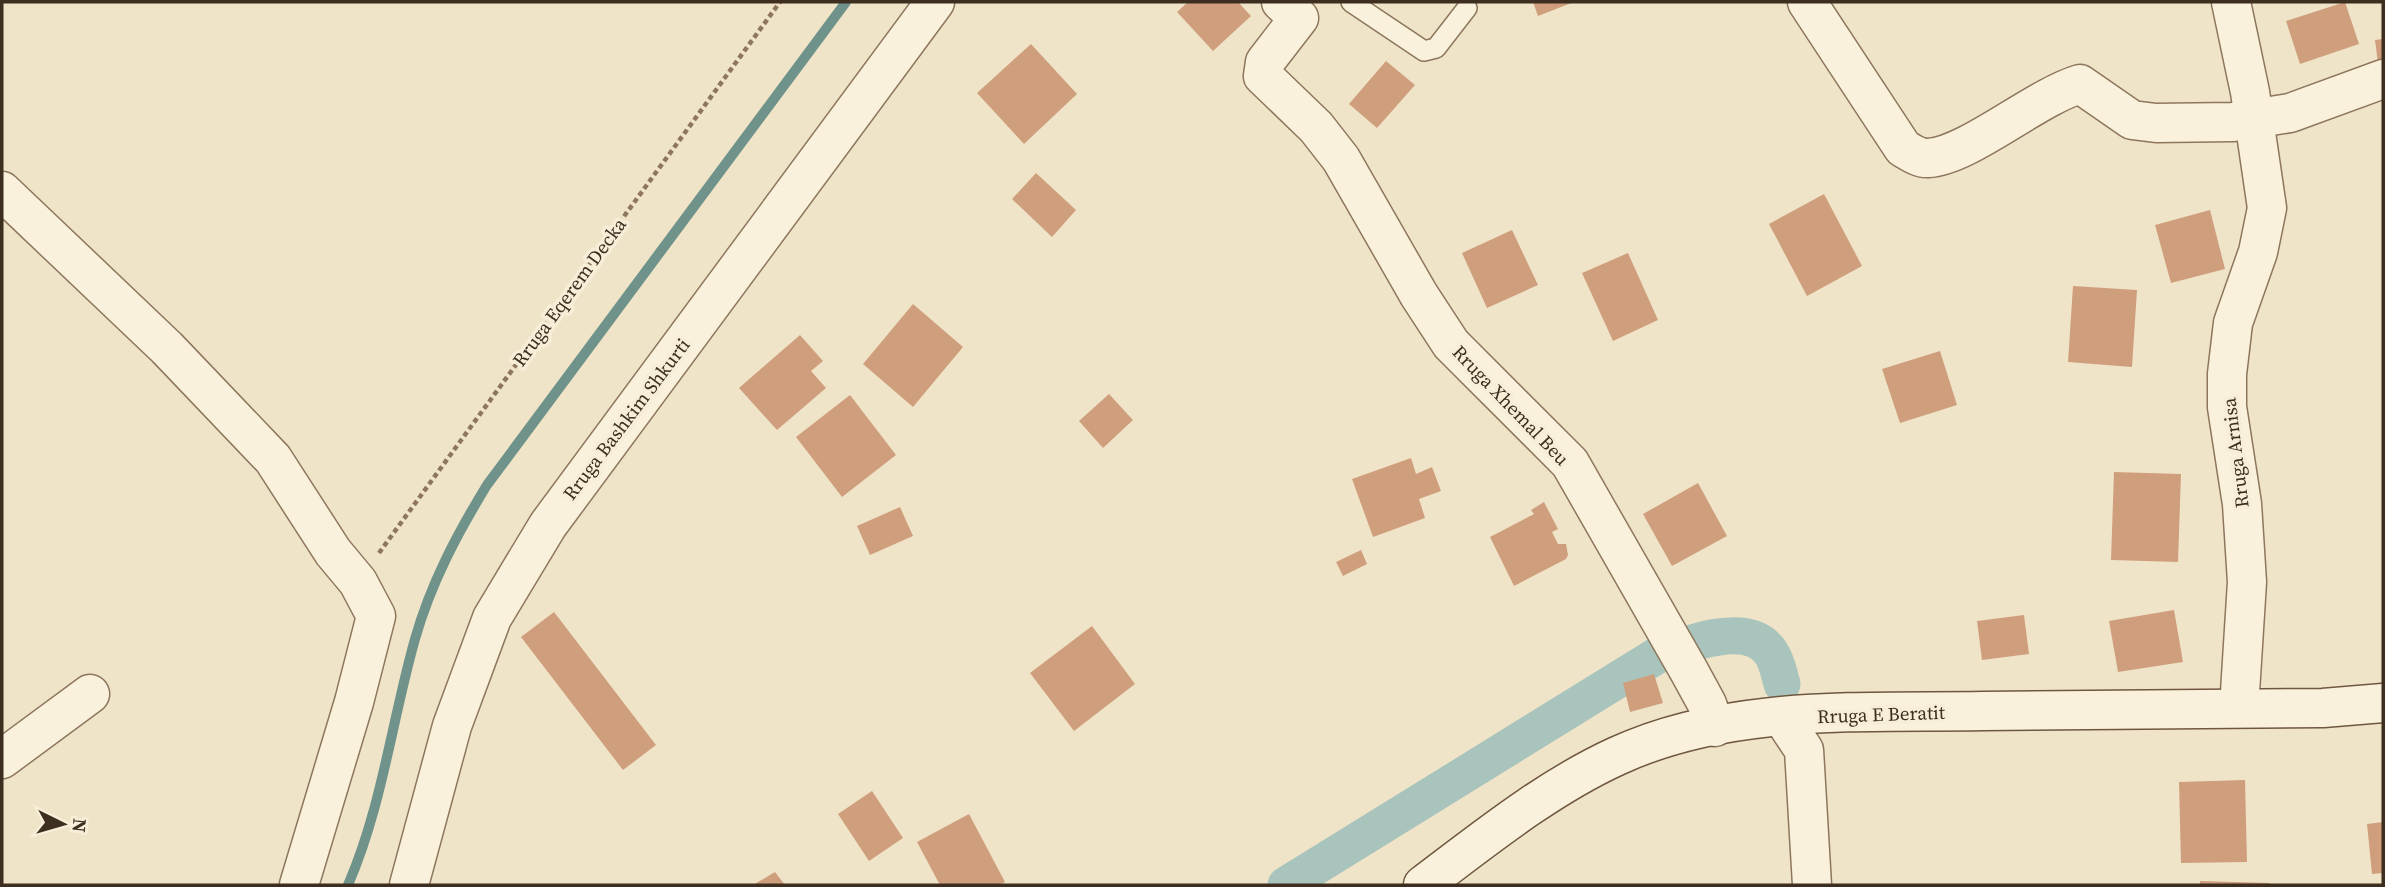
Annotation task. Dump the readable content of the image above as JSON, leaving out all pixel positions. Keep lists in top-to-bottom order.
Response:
{
  "streets": {
    "street": [
      "Rruga Xhemal Beu",
      "Rruga Bashkim Shkurti",
      "Rruga Arnisa",
      "Rruga E Beratit"
    ],
    "path": ["Rruga Eqerem Decka"]
  },
  "crossings": [
    ["Rruga Xhemal Beu", "Rruga E Beratit"],
    ["Rruga Arnisa", "Rruga E Beratit"]
  ],
  "north": "right"
}
